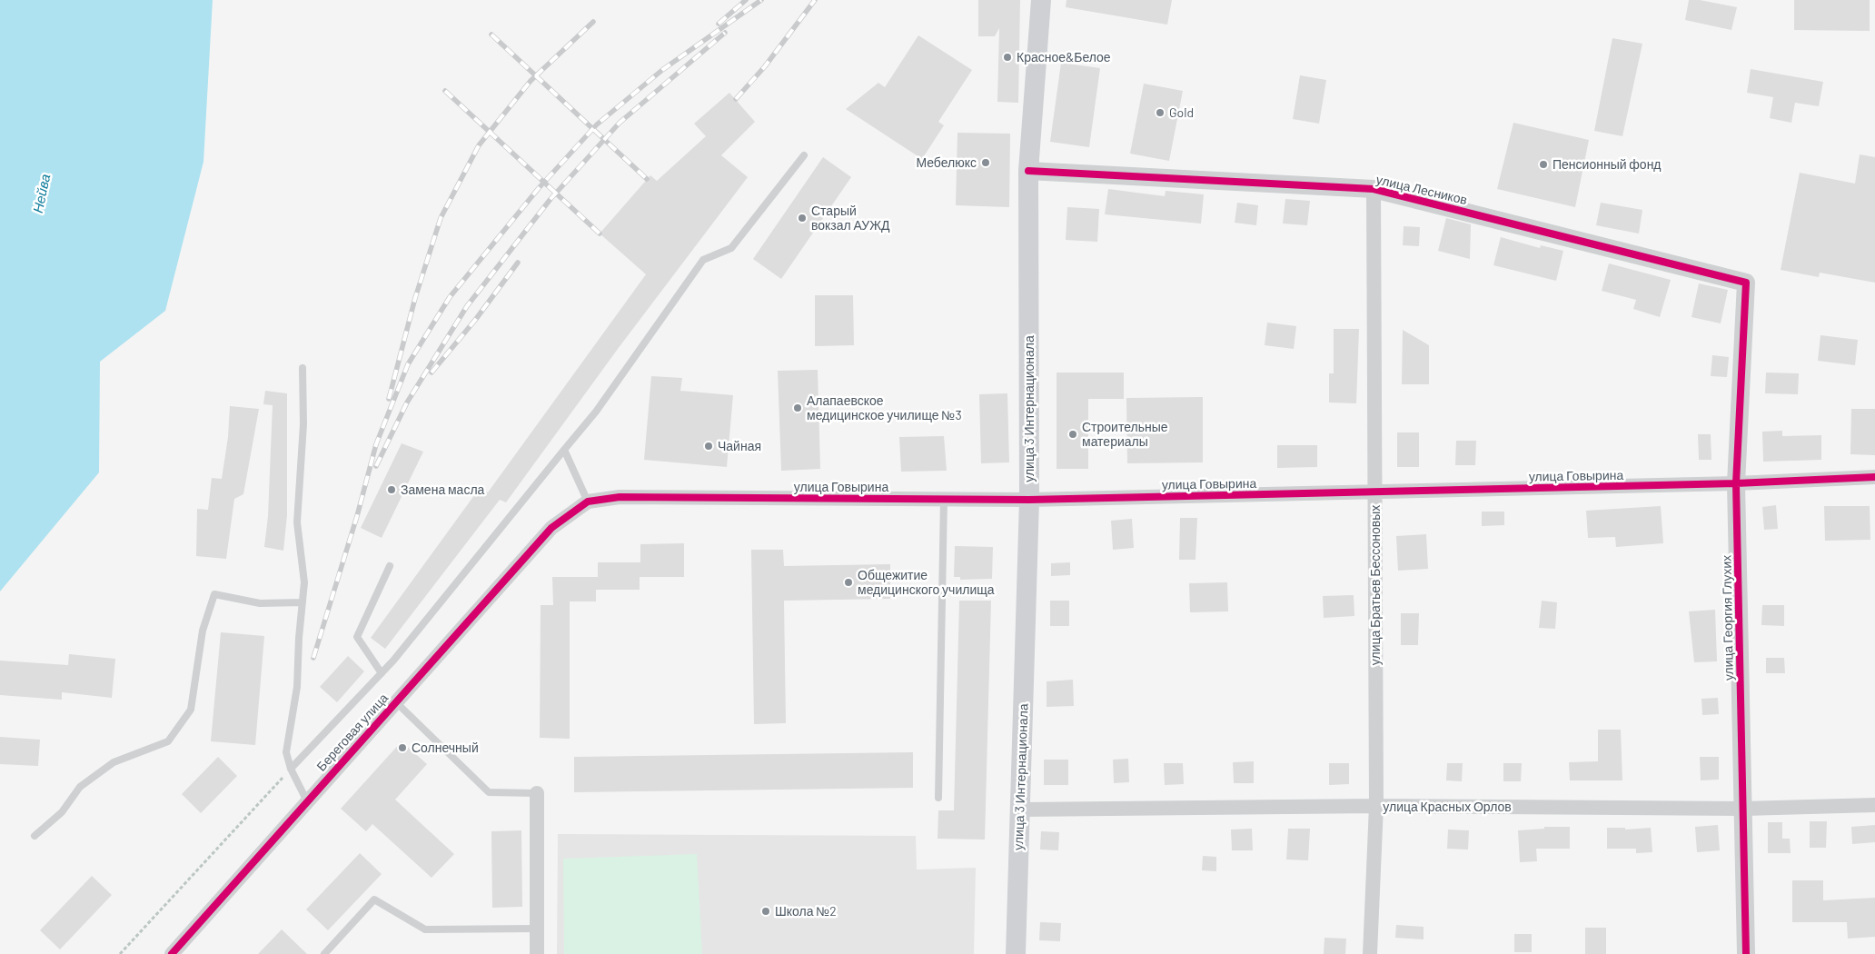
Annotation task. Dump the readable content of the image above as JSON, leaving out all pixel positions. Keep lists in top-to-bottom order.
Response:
{
  "streets": {
    "main road": ["улица 3 Интернационала"],
    "street": [
      "улица Лесников",
      "улица Говырина",
      "улица Братьев Бессоновых",
      "улица Георгия Глухих",
      "Береговая улица",
      "улица Красных Орлов"
    ]
  },
  "crossings": [
    ["улица Лесников", "улица 3 Интернационала"],
    ["улица Лесников", "улица Братьев Бессоновых"],
    ["улица Лесников", "улица Георгия Глухих"],
    ["улица 3 Интернационала", "улица Говырина"],
    ["улица 3 Интернационала", "улица Красных Орлов"],
    ["улица Говырина", "улица Братьев Бессоновых"],
    ["улица Говырина", "улица Георгия Глухих"],
    ["улица Говырина", "Береговая улица"],
    ["улица Братьев Бессоновых", "улица Красных Орлов"],
    ["улица Георгия Глухих", "улица Красных Орлов"]
  ],
  "water": ["Нейва"],
  "places": [
    "Красное&Белое",
    "Gold",
    "Мебелюкс",
    "Пенсионный фонд",
    "Старый вокзал АУЖД",
    "Алапаевское медицинское училище №3",
    "Строительные материалы",
    "Чайная",
    "Замена масла",
    "Общежитие медицинского училища",
    "Солнечный",
    "Школа №2"
  ]
}
